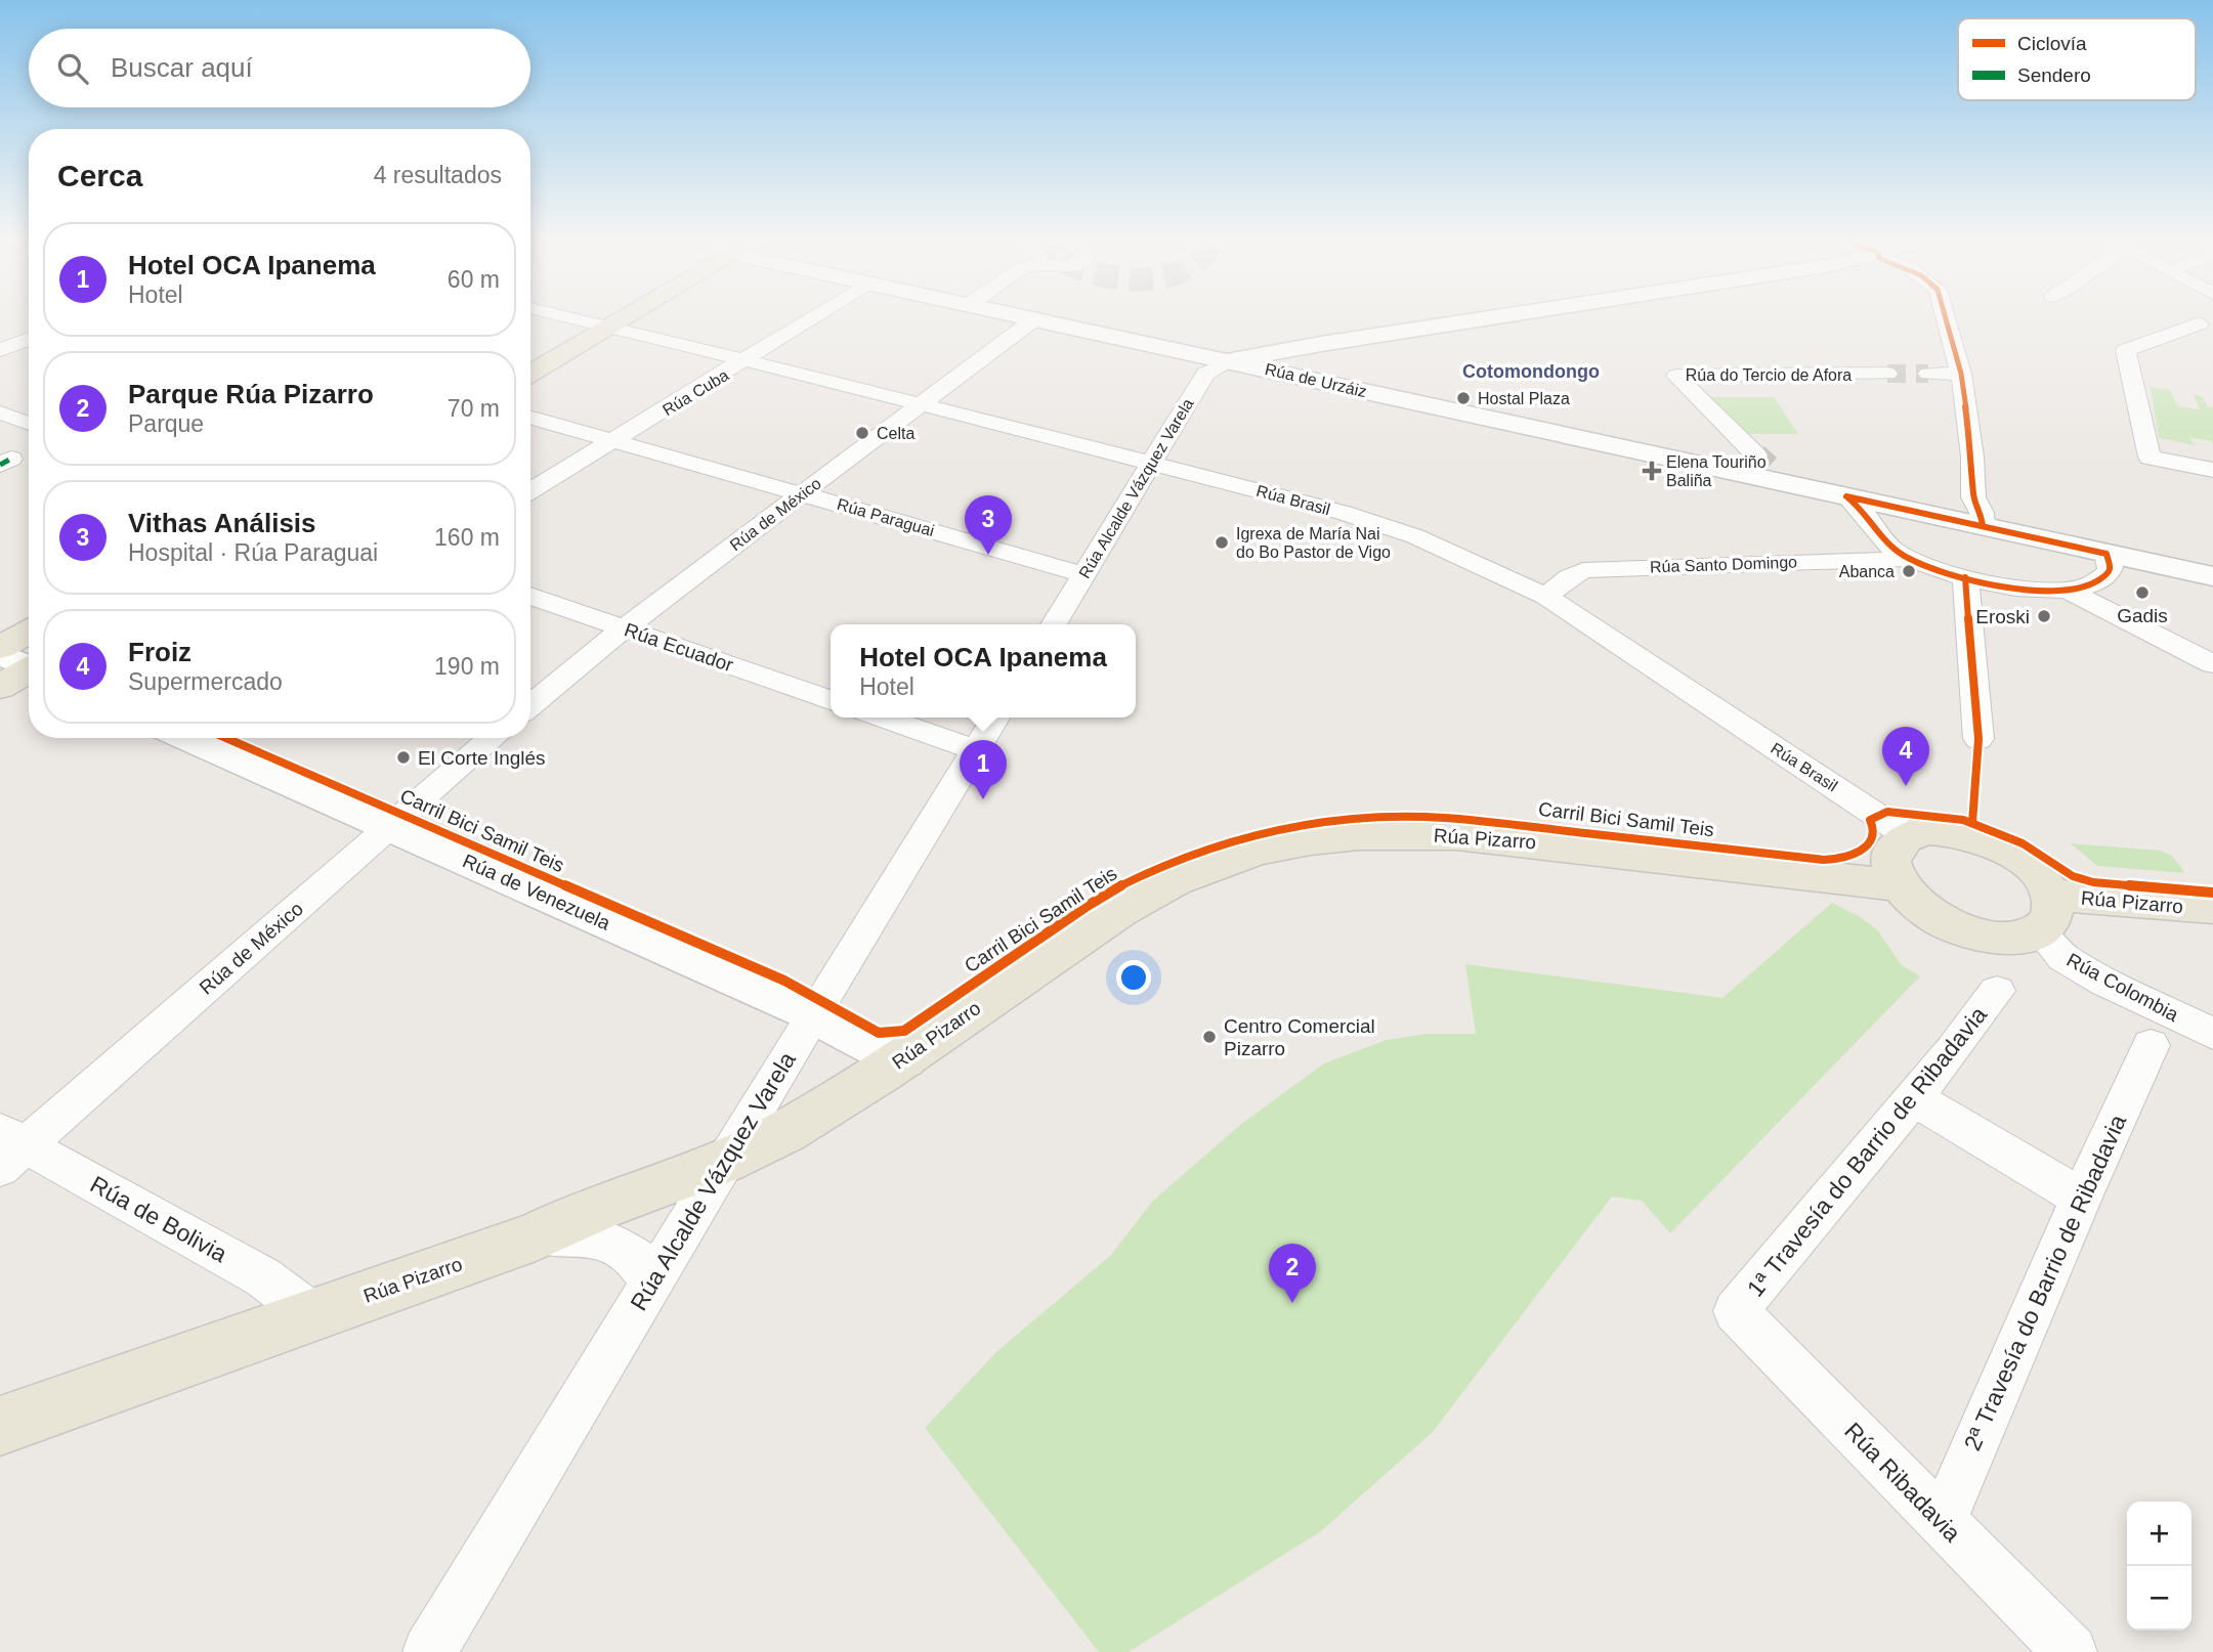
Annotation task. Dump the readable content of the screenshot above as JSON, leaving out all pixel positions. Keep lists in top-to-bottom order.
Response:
{
  "streets": {
    "main road": ["Rúa de Urzáiz", "Rúa Pizarro", "Rúa de Venezuela"],
    "street": [
      "Rúa do Tercio de Afora",
      "Rúa Cuba",
      "Rúa Alcalde Vázquez Varela",
      "Rúa Brasil",
      "Rúa de México",
      "Rúa Paraguai",
      "Rúa Santo Domingo",
      "Rúa Ecuador",
      "Rúa Colombia",
      "1ª Travesía do Barrio de Ribadavia",
      "Rúa de Bolivia",
      "2ª Travesía do Barrio de Ribadavia",
      "Rúa Ribadavia"
    ],
    "cycle path": ["Carril Bici Samil Teis"]
  },
  "crossings": [
    ["Rúa do Tercio de Afora", "Rúa de Urzáiz"],
    ["Rúa de Urzáiz", "Rúa Alcalde Vázquez Varela"],
    ["Rúa de Urzáiz", "Rúa de México"],
    ["Rúa Cuba", "Rúa Brasil"],
    ["Rúa Cuba", "Rúa Paraguai"],
    ["Rúa Alcalde Vázquez Varela", "Rúa Brasil"],
    ["Rúa Alcalde Vázquez Varela", "Rúa Paraguai"],
    ["Rúa Alcalde Vázquez Varela", "Rúa Pizarro"],
    ["Rúa Alcalde Vázquez Varela", "Rúa de Venezuela"],
    ["Rúa Brasil", "Rúa de México"],
    ["Rúa Brasil", "Rúa Santo Domingo"],
    ["Rúa Brasil", "Rúa Pizarro"],
    ["Rúa Brasil", "Rúa Colombia"],
    ["Rúa de México", "Rúa Paraguai"],
    ["Rúa de México", "Rúa Ecuador"],
    ["Rúa de México", "Rúa de Venezuela"],
    ["Rúa de México", "Rúa de Bolivia"],
    ["Rúa Pizarro", "Rúa de Venezuela"],
    ["Rúa Pizarro", "Rúa Colombia"],
    ["Rúa Pizarro", "Rúa de Bolivia"],
    ["1ª Travesía do Barrio de Ribadavia", "Rúa Ribadavia"],
    ["2ª Travesía do Barrio de Ribadavia", "Rúa Ribadavia"]
  ],
  "districts": ["Cotomondongo"],
  "places": {
    "other": [
      "Hostal Plaza",
      "Celta",
      "Igrexa de María Nai do Bo Pastor de Vigo",
      "Abanca",
      "Gadis",
      "Eroski",
      "El Corte Inglés",
      "Centro Comercial Pizarro"
    ],
    "health": ["Elena Touriño Baliña"]
  },
  "legend": ["Ciclovía", "Sendero"],
  "page": {
    "search": "Buscar aquí",
    "heading": ["Cerca", "4 resultados"],
    "list": [
      {
        "mark": "1",
        "name": "Hotel OCA Ipanema",
        "note": "Hotel",
        "value": "60 m"
      },
      {
        "mark": "2",
        "name": "Parque Rúa Pizarro",
        "note": "Parque",
        "value": "70 m"
      },
      {
        "mark": "3",
        "name": "Vithas Análisis",
        "note": "Hospital · Rúa Paraguai",
        "value": "160 m"
      },
      {
        "mark": "4",
        "name": "Froiz",
        "note": "Supermercado",
        "value": "190 m"
      }
    ],
    "pins": [
      "3",
      "4",
      "1",
      "2"
    ],
    "popup": ["Hotel OCA Ipanema", "Hotel"],
    "map_buttons": ["+", "−"]
  }
}
